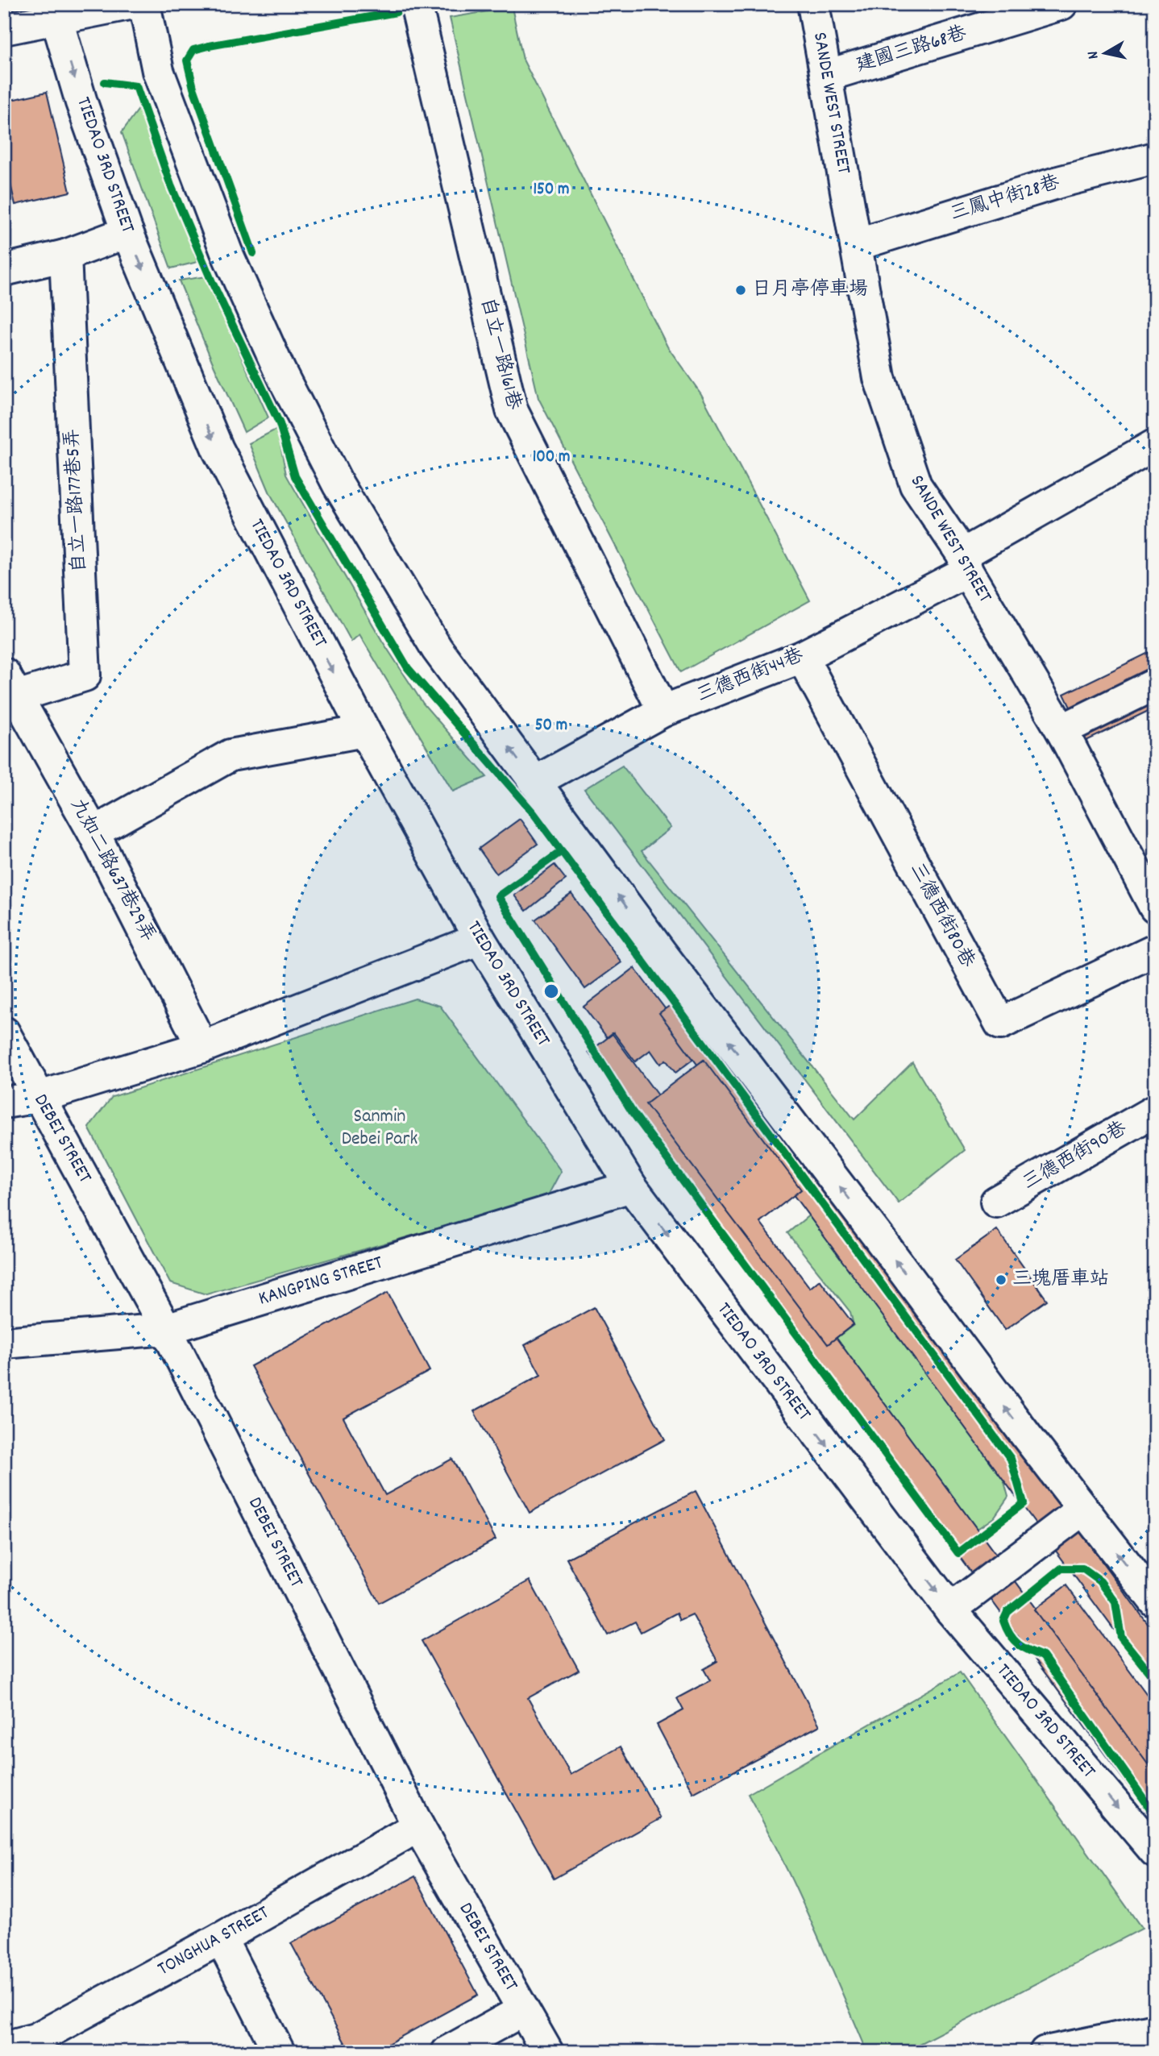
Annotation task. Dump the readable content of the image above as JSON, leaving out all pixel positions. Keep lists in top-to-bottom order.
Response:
{
  "streets": {
    "street": [
      "建國三路68巷",
      "SANDE WEST STREET",
      "TIEDAO 3RD STREET",
      "三鳳中街28巷",
      "自立一路161巷",
      "自立一路177巷5弄",
      "三德西街44巷",
      "九如二路637巷29弄",
      "三德西街80巷",
      "DEBEI STREET",
      "三德西街90巷",
      "KANGPING STREET",
      "TONGHUA STREET"
    ]
  },
  "crossings": [
    ["建國三路68巷", "SANDE WEST STREET"],
    ["SANDE WEST STREET", "三鳳中街28巷"],
    ["SANDE WEST STREET", "三德西街44巷"],
    ["TIEDAO 3RD STREET", "KANGPING STREET"],
    ["自立一路161巷", "三德西街44巷"],
    ["自立一路177巷5弄", "九如二路637巷29弄"],
    ["三德西街44巷", "三德西街80巷"],
    ["DEBEI STREET", "KANGPING STREET"],
    ["DEBEI STREET", "TONGHUA STREET"]
  ],
  "parks": ["Sanmin Debei Park"],
  "places": ["日月亭停車場", "三塊厝車站"],
  "north": "left",
  "rings": ["150 m", "100 m", "50 m"]
}
